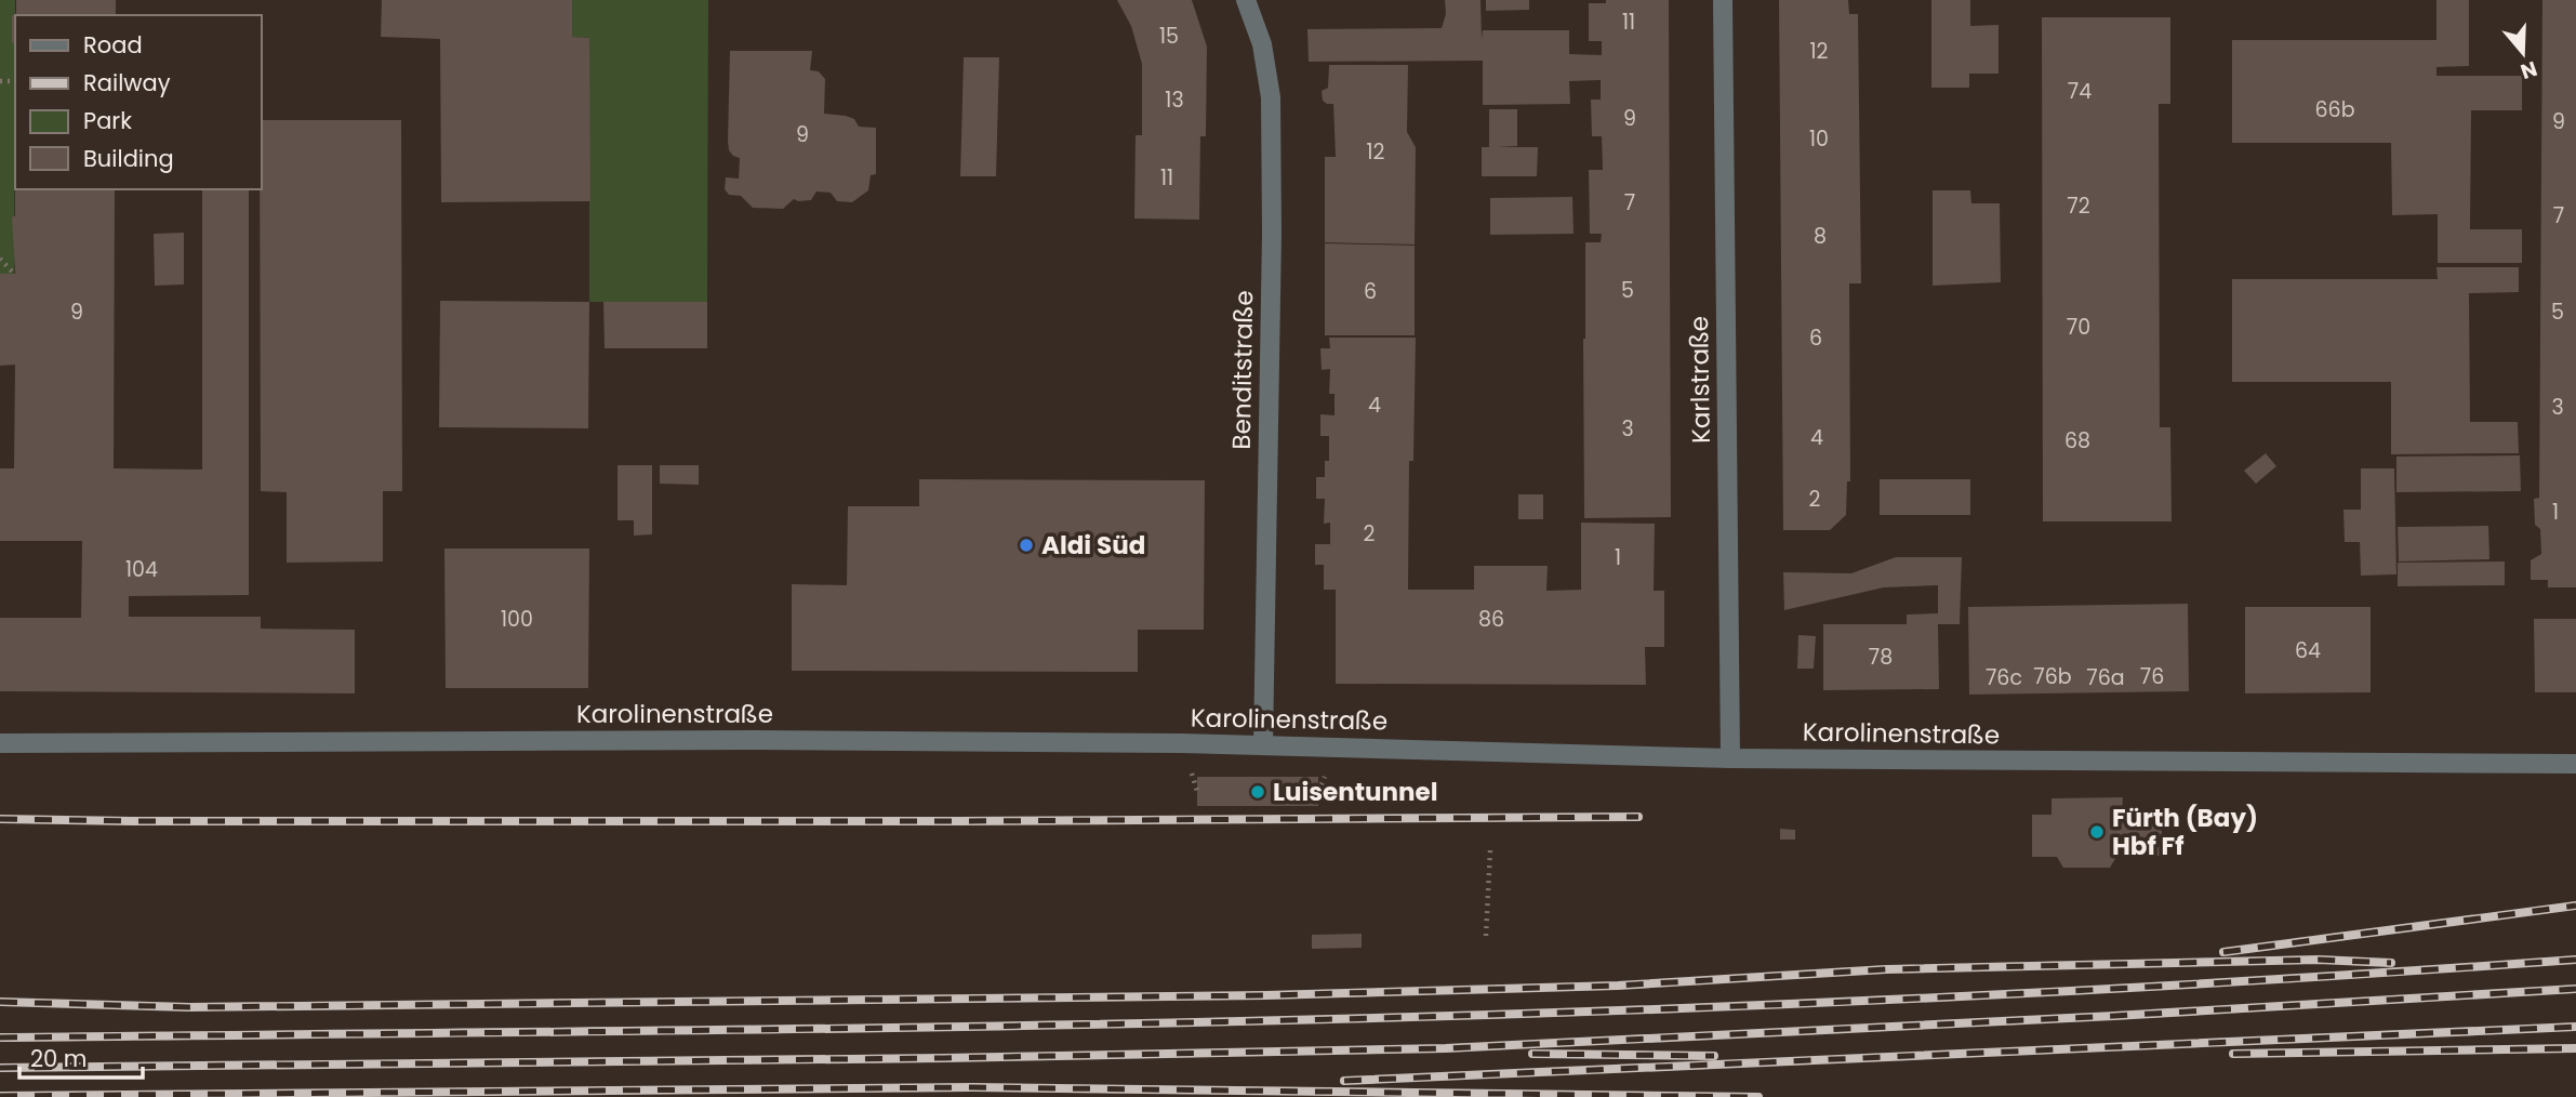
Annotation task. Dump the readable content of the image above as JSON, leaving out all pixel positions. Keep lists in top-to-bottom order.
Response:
{
  "streets": {
    "street": ["Benditstraße", "Karlstraße", "Karolinenstraße"]
  },
  "crossings": [
    ["Benditstraße", "Karolinenstraße"],
    ["Karlstraße", "Karolinenstraße"]
  ],
  "places": ["Aldi Süd", "Luisentunnel", "Fürth (Bay) Hbf Ff"],
  "house_numbers": [
    "11",
    "15",
    "12",
    "74",
    "13",
    "66b",
    "9",
    "9",
    "9",
    "10",
    "12",
    "11",
    "7",
    "72",
    "7",
    "8",
    "5",
    "6",
    "9",
    "5",
    "70",
    "6",
    "4",
    "3",
    "3",
    "4",
    "68",
    "2",
    "1",
    "2",
    "1",
    "104",
    "100",
    "86",
    "64",
    "78",
    "76b",
    "76",
    "76c",
    "76a"
  ],
  "legend": [
    "Road",
    "Railway",
    "Park",
    "Building"
  ],
  "scale_bar": "20 m",
  "north": "bottom"
}
